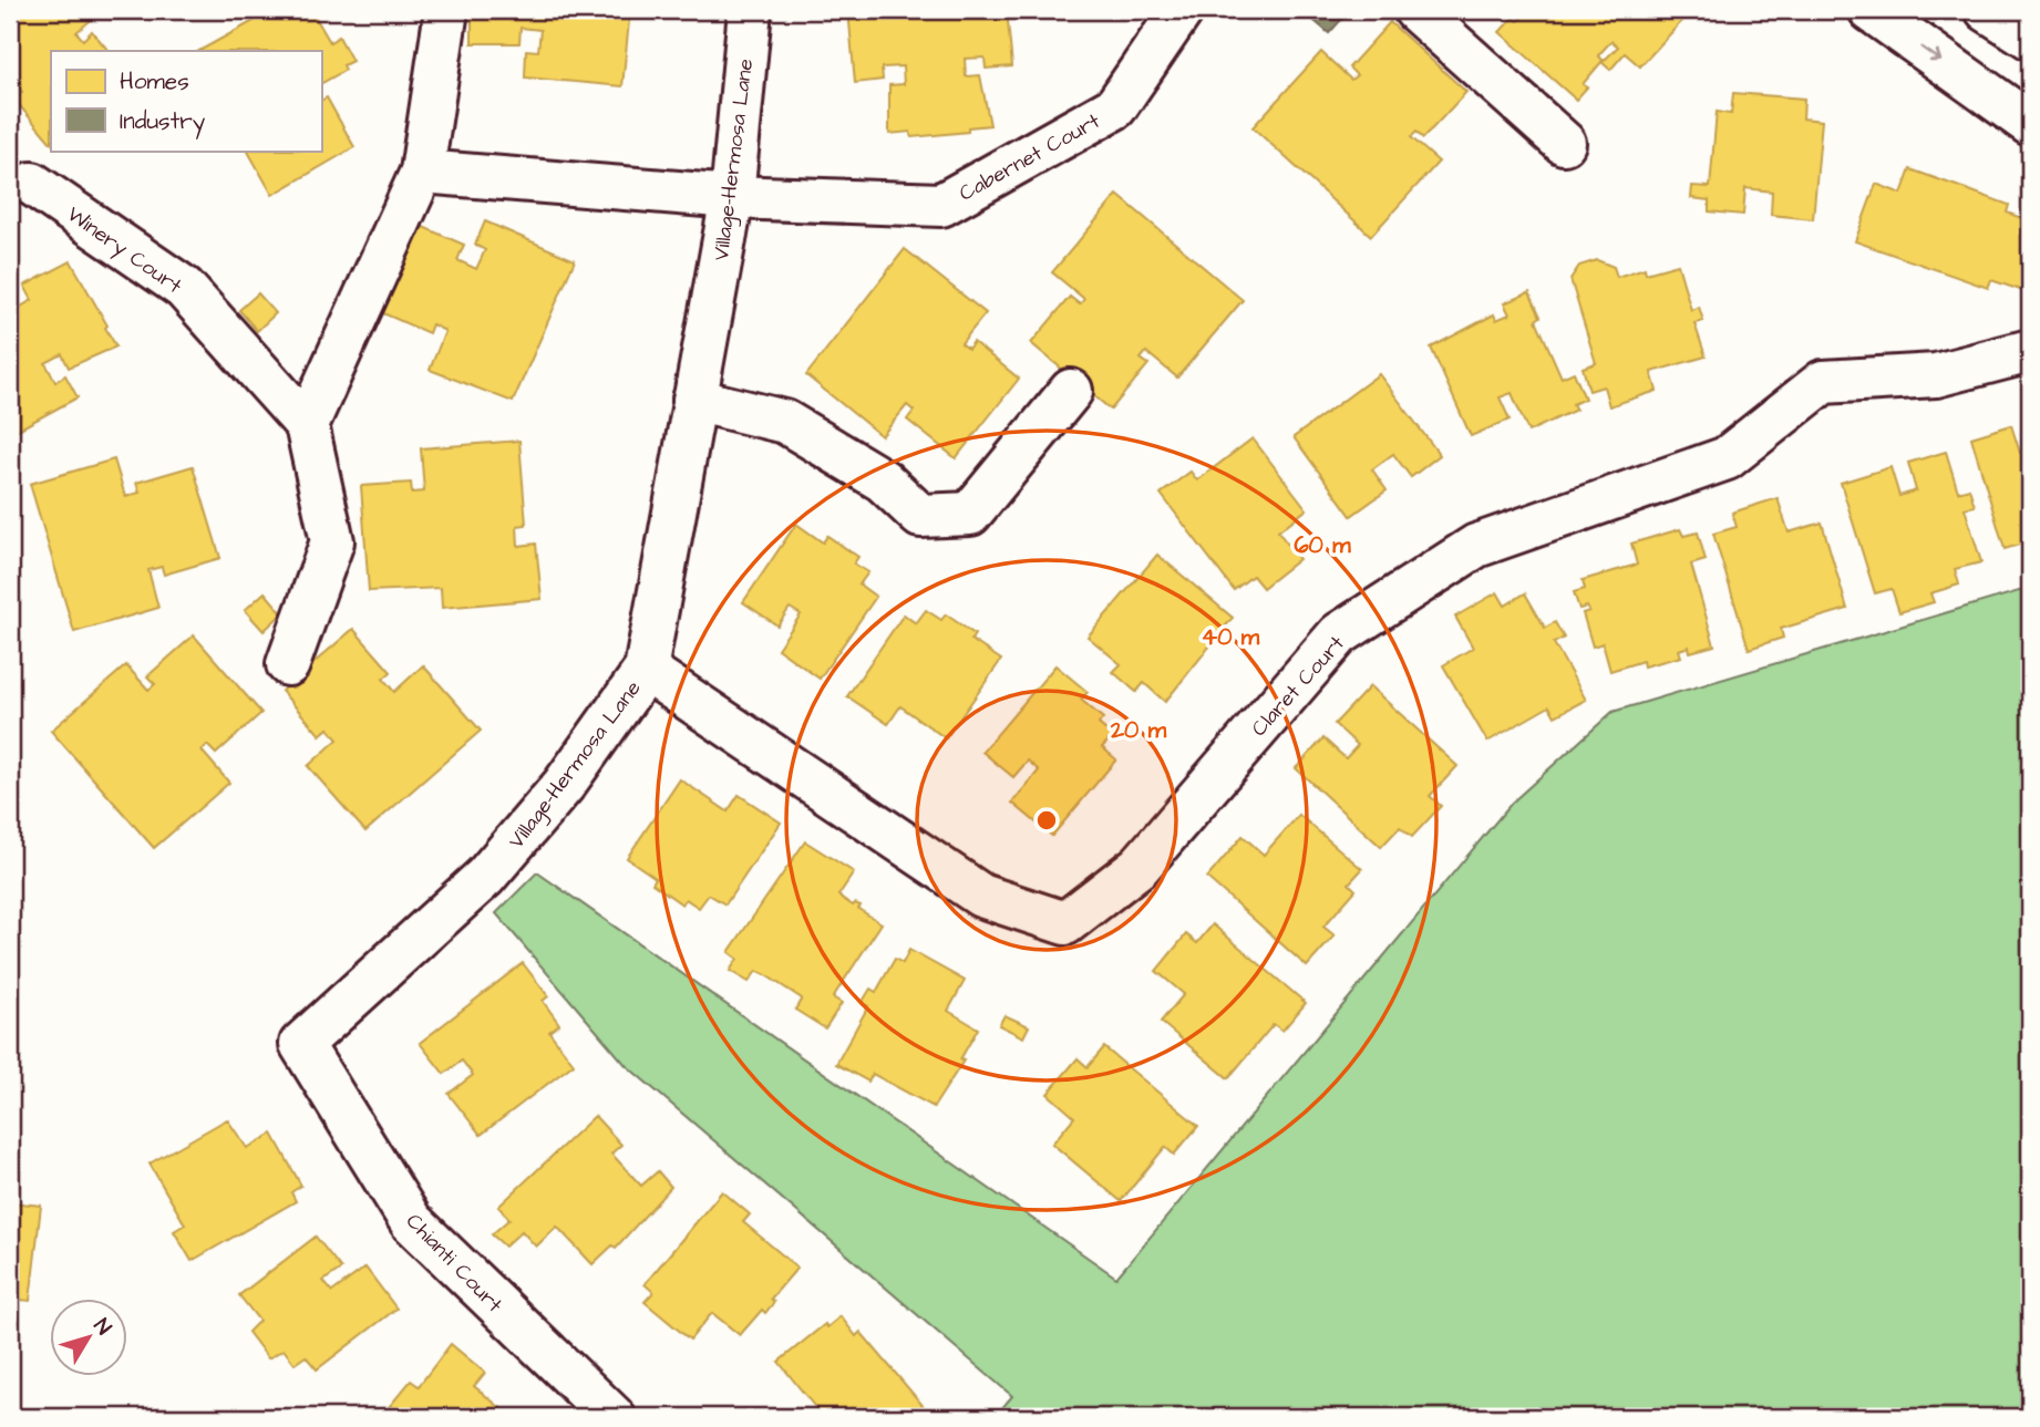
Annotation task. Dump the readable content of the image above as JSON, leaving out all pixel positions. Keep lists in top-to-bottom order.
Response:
{
  "streets": {
    "street": [
      "Cabernet Court",
      "Village-Hermosa Lane",
      "Winery Court",
      "Claret Court",
      "Chianti Court"
    ]
  },
  "crossings": [
    ["Cabernet Court", "Village-Hermosa Lane"],
    ["Village-Hermosa Lane", "Claret Court"],
    ["Village-Hermosa Lane", "Chianti Court"]
  ],
  "legend": ["Homes", "Industry"],
  "north": "top right",
  "rings": ["60 m", "40 m", "20 m"]
}
